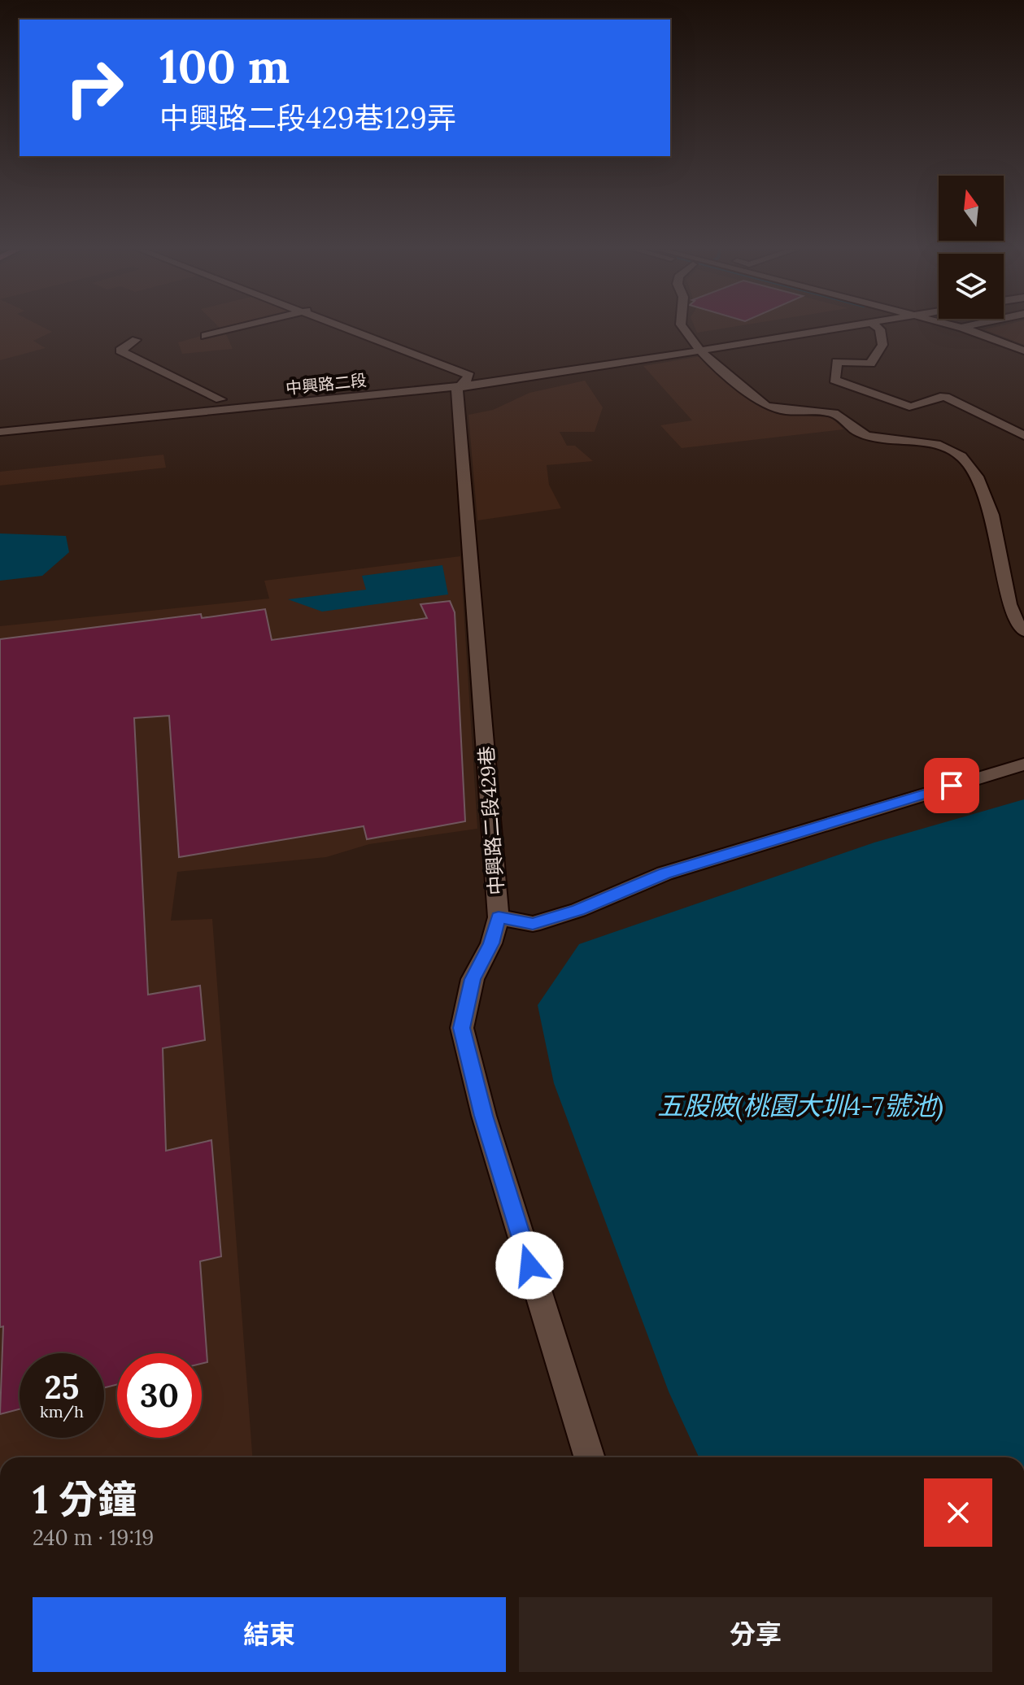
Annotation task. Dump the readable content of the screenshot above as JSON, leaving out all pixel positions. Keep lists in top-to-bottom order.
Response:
{
  "streets": {
    "street": ["中興路二段", "中興路二段429巷"]
  },
  "crossings": [
    ["中興路二段", "中興路二段429巷"]
  ],
  "water": ["五股陂(桃園大圳4-7號池)"],
  "north": "top",
  "page": {
    "turn": ["100 m", "中興路二段429巷129弄"],
    "speed": "25 km/h",
    "limit": "30",
    "heading": ["1 分鐘", "240 m · 19:19"],
    "buttons": ["結束", "分享"]
  }
}
